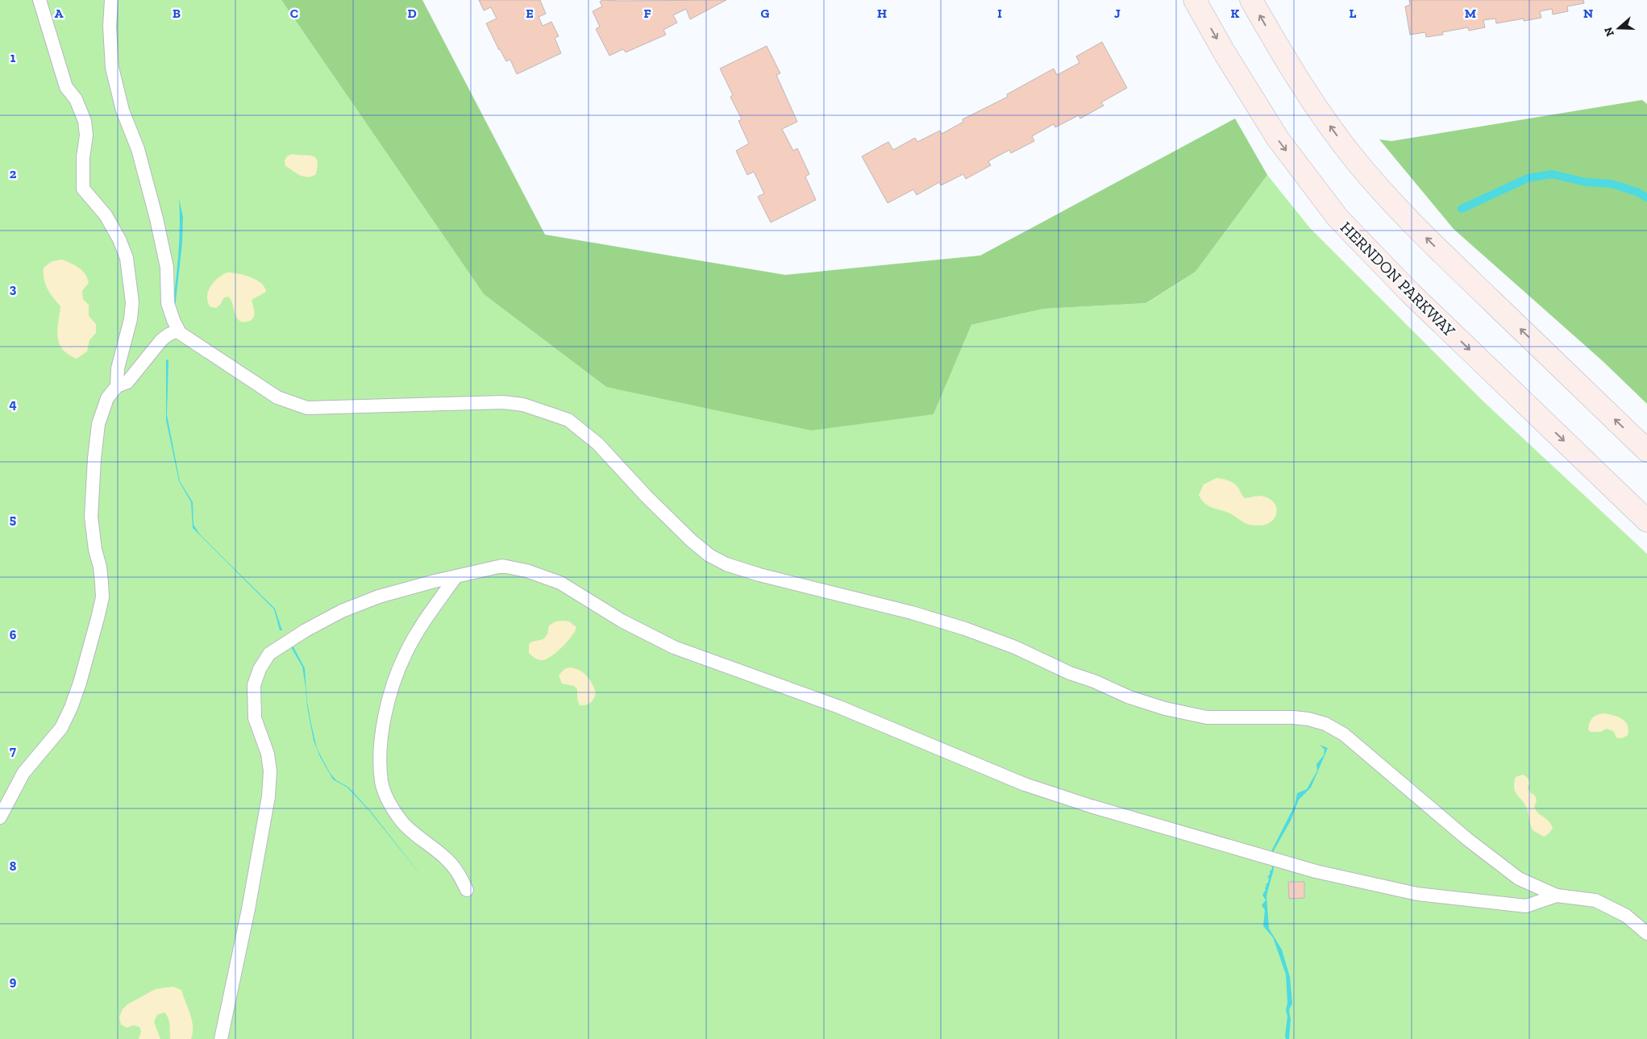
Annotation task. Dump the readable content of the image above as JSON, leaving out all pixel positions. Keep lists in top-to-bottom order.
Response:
{
  "streets": {
    "main road": ["HERNDON PARKWAY"]
  },
  "north": "left",
  "grid": {
    "columns": [
      "A",
      "B",
      "C",
      "D",
      "E",
      "F",
      "G",
      "H",
      "I",
      "J",
      "K",
      "L",
      "M",
      "N"
    ],
    "rows": [
      "1",
      "2",
      "3",
      "4",
      "5",
      "6",
      "7",
      "8",
      "9"
    ]
  }
}
